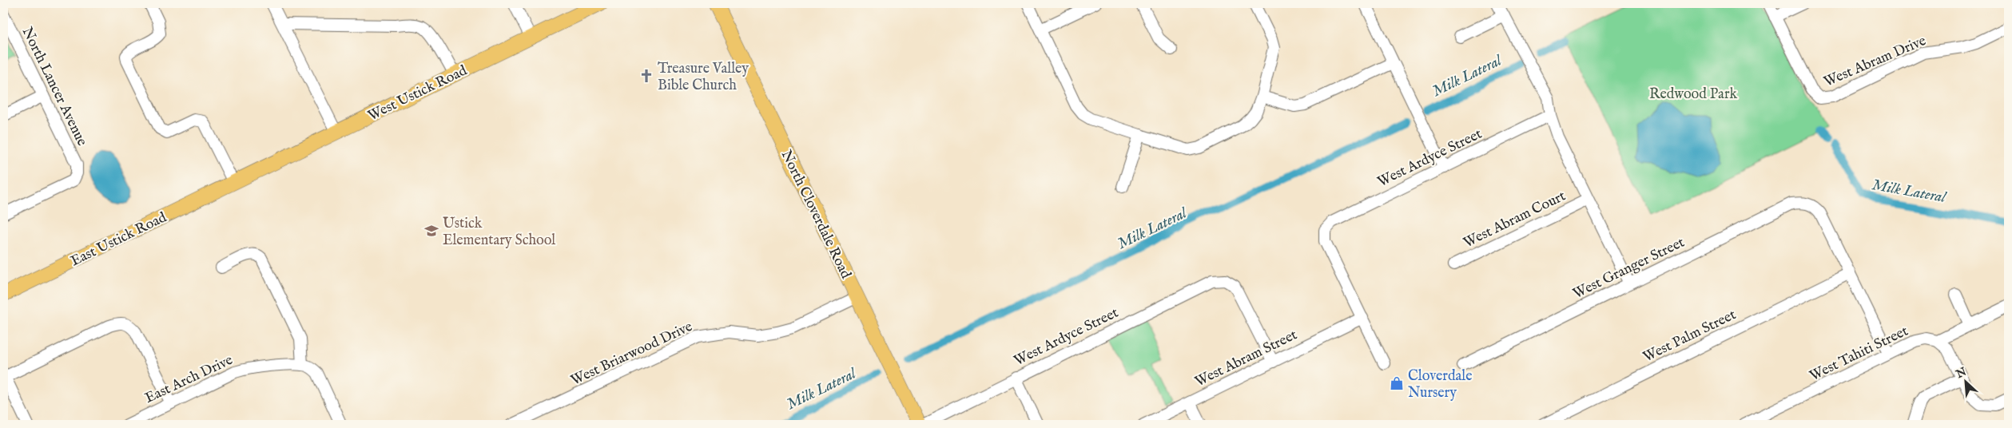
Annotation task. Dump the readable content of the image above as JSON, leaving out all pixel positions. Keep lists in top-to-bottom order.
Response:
{
  "streets": {
    "main road": ["West Ustick Road", "North Cloverdale Road", "East Ustick Road"],
    "street": [
      "West Abram Drive",
      "North Lancer Avenue",
      "West Ardyce Street",
      "West Abram Court",
      "West Granger Street",
      "West Palm Street",
      "West Briarwood Drive",
      "West Tahiti Street",
      "West Abram Street",
      "East Arch Drive"
    ]
  },
  "crossings": [
    ["West Ustick Road", "East Ustick Road"],
    ["West Ardyce Street", "West Abram Street"],
    ["North Cloverdale Road", "West Briarwood Drive"],
    ["West Granger Street", "West Palm Street"]
  ],
  "water": ["Milk Lateral"],
  "parks": ["Redwood Park"],
  "places": {
    "church": ["Treasure Valley Bible Church"],
    "school or university": ["Ustick Elementary School"],
    "shop": ["Cloverdale Nursery"]
  },
  "north": "top left"
}
